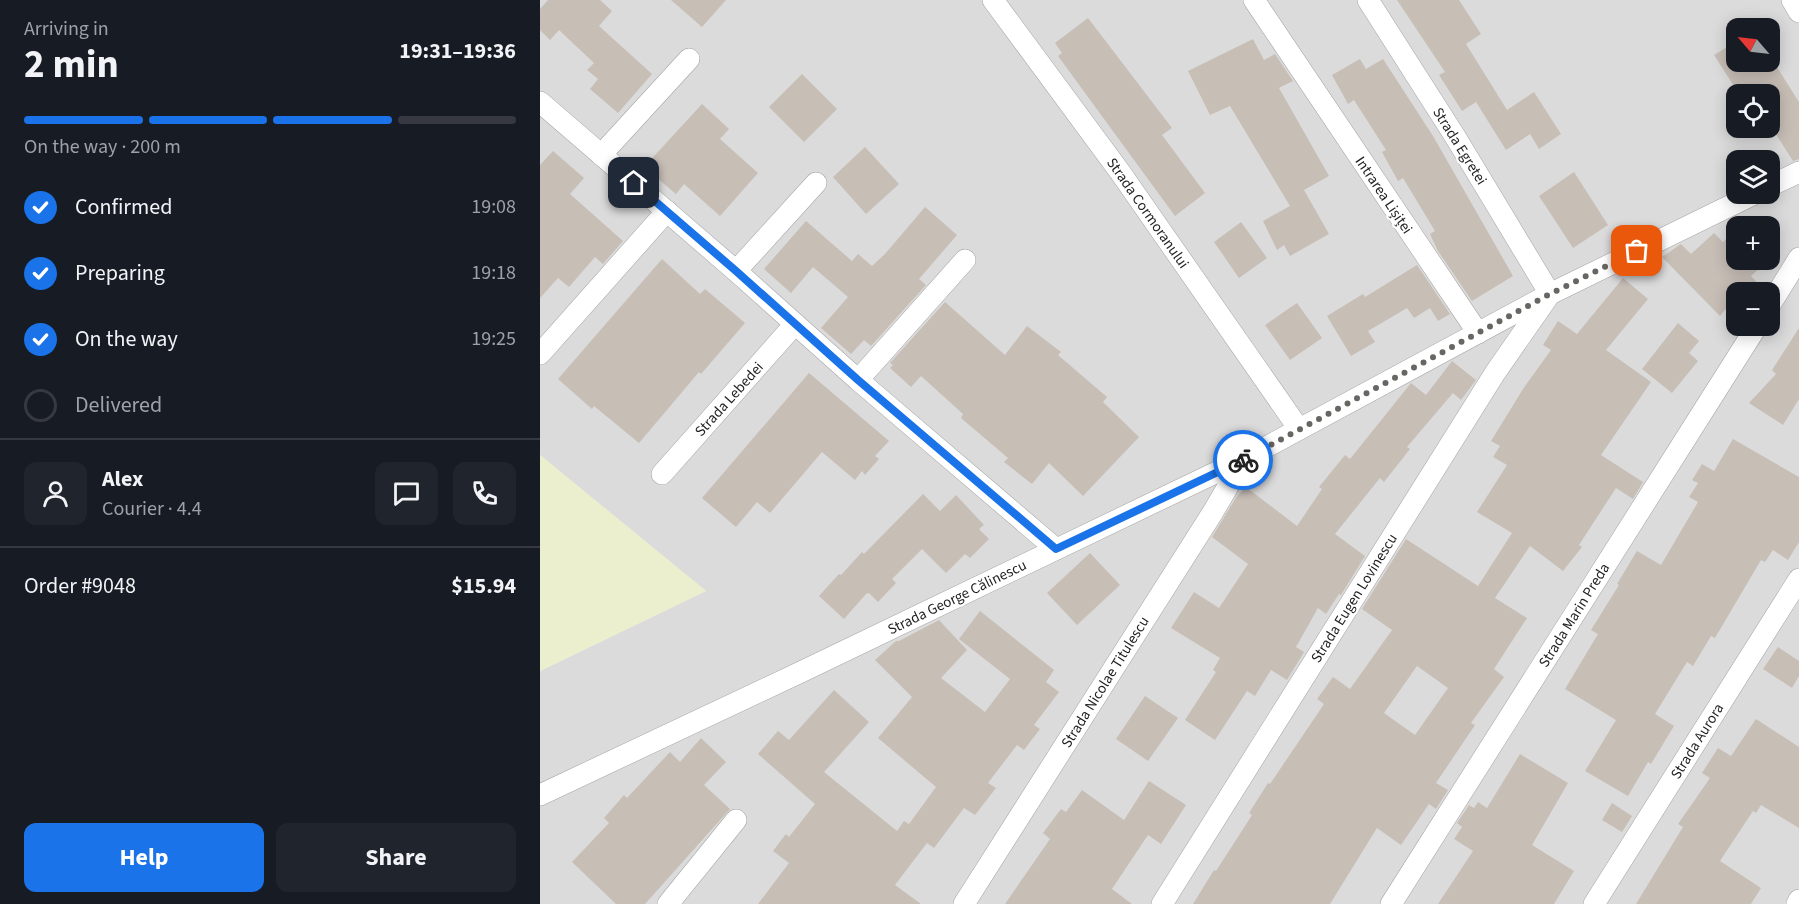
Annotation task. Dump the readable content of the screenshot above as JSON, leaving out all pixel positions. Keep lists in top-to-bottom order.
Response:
{
  "streets": {
    "street": [
      "Strada Egretei",
      "Intrarea Lișiței",
      "Strada Cormoranului",
      "Strada Lebedei",
      "Strada George Călinescu",
      "Strada Eugen Lovinescu",
      "Strada Marin Preda",
      "Strada Nicolae Titulescu",
      "Strada Aurora"
    ]
  },
  "crossings": [
    ["Strada Egretei", "Strada George Călinescu"],
    ["Strada Egretei", "Strada Eugen Lovinescu"],
    ["Intrarea Lișiței", "Strada George Călinescu"],
    ["Strada Cormoranului", "Strada George Călinescu"],
    ["Strada George Călinescu", "Strada Eugen Lovinescu"],
    ["Strada George Călinescu", "Strada Nicolae Titulescu"]
  ],
  "north": "top left",
  "page": {
    "heading": ["2 min", "Arriving in", "19:31–19:36"],
    "panel": [
      "Alex",
      "Courier · 4.4",
      "Order #9048",
      "$15.94"
    ],
    "map_buttons": ["+", "−"],
    "bar": "On the way · 200 m",
    "list": [
      ["Confirmed", "19:08"],
      ["Preparing", "19:18"],
      ["On the way", "19:25"],
      "Delivered"
    ],
    "buttons": ["Help", "Share"]
  }
}
